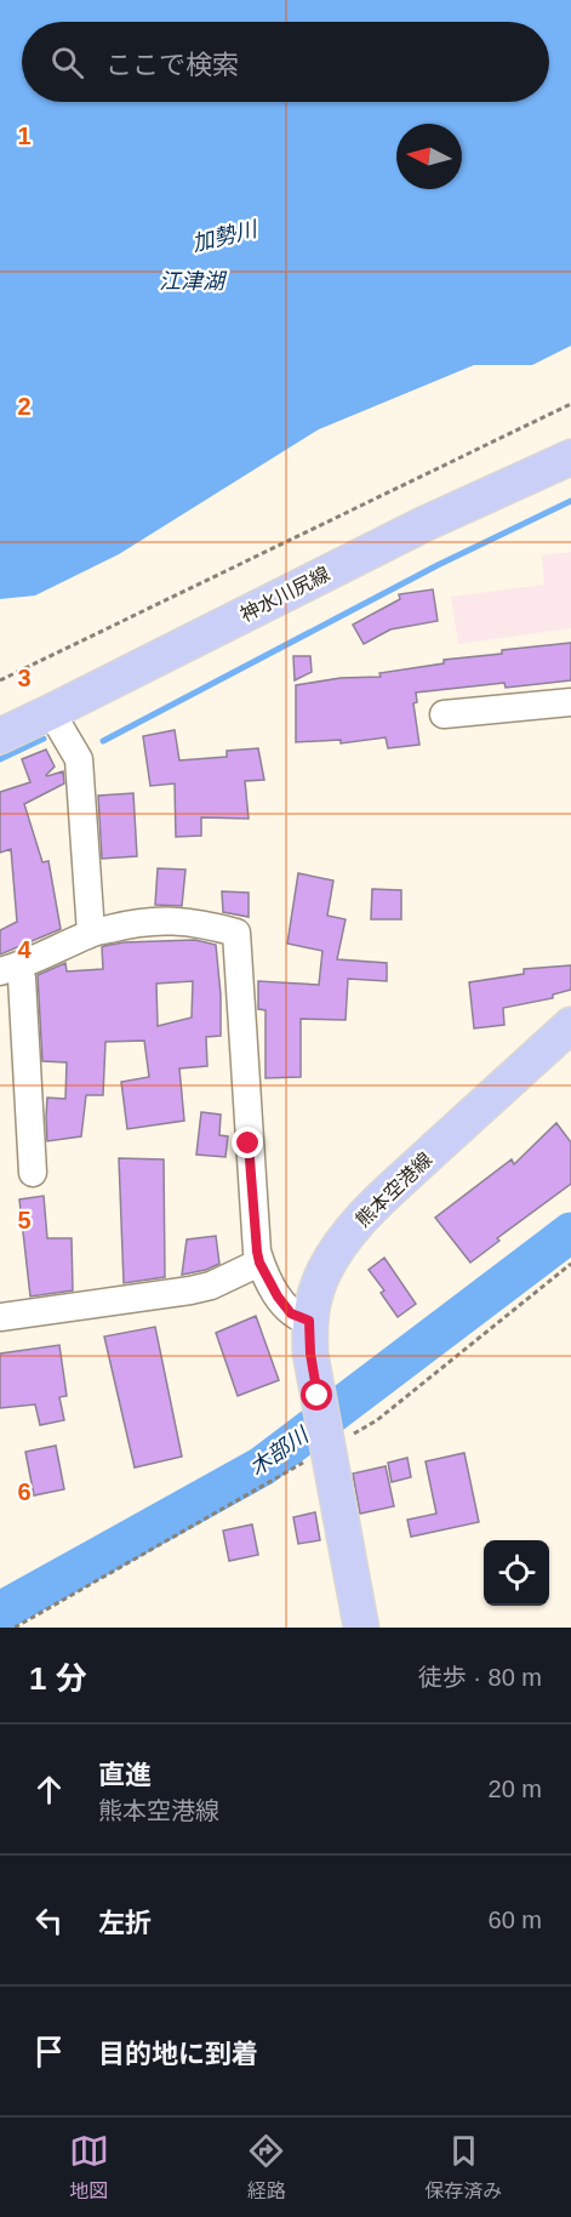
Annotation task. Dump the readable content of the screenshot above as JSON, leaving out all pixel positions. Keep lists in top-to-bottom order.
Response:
{
  "streets": {
    "main road": ["神水川尻線", "熊本空港線"]
  },
  "water": ["加勢川", "江津湖", "木部川"],
  "north": "left",
  "page": {
    "search": "ここで検索",
    "heading": ["1 分", "徒歩 · 80 m"],
    "list": [
      ["直進", "熊本空港線", "20 m"],
      ["左折", "60 m"],
      "目的地に到着"
    ],
    "nav": ["地図", "経路", "保存済み"]
  },
  "grid": {
    "rows": [
      "1",
      "2",
      "3",
      "4",
      "5",
      "6"
    ]
  }
}
